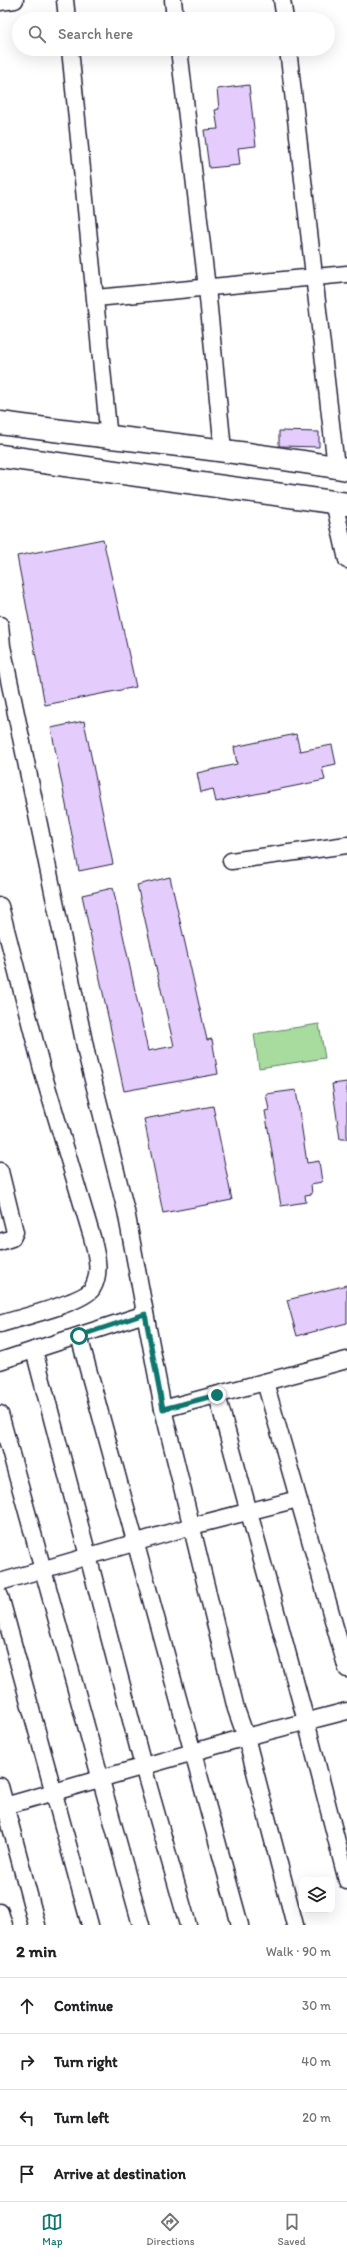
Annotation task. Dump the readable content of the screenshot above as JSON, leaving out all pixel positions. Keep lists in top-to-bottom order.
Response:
{
  "page": {
    "search": "Search here",
    "heading": ["2 min", "Walk · 90 m"],
    "list": [
      ["Continue", "30 m"],
      ["Turn right", "40 m"],
      ["Turn left", "20 m"],
      "Arrive at destination"
    ],
    "nav": ["Map", "Directions", "Saved"]
  }
}
